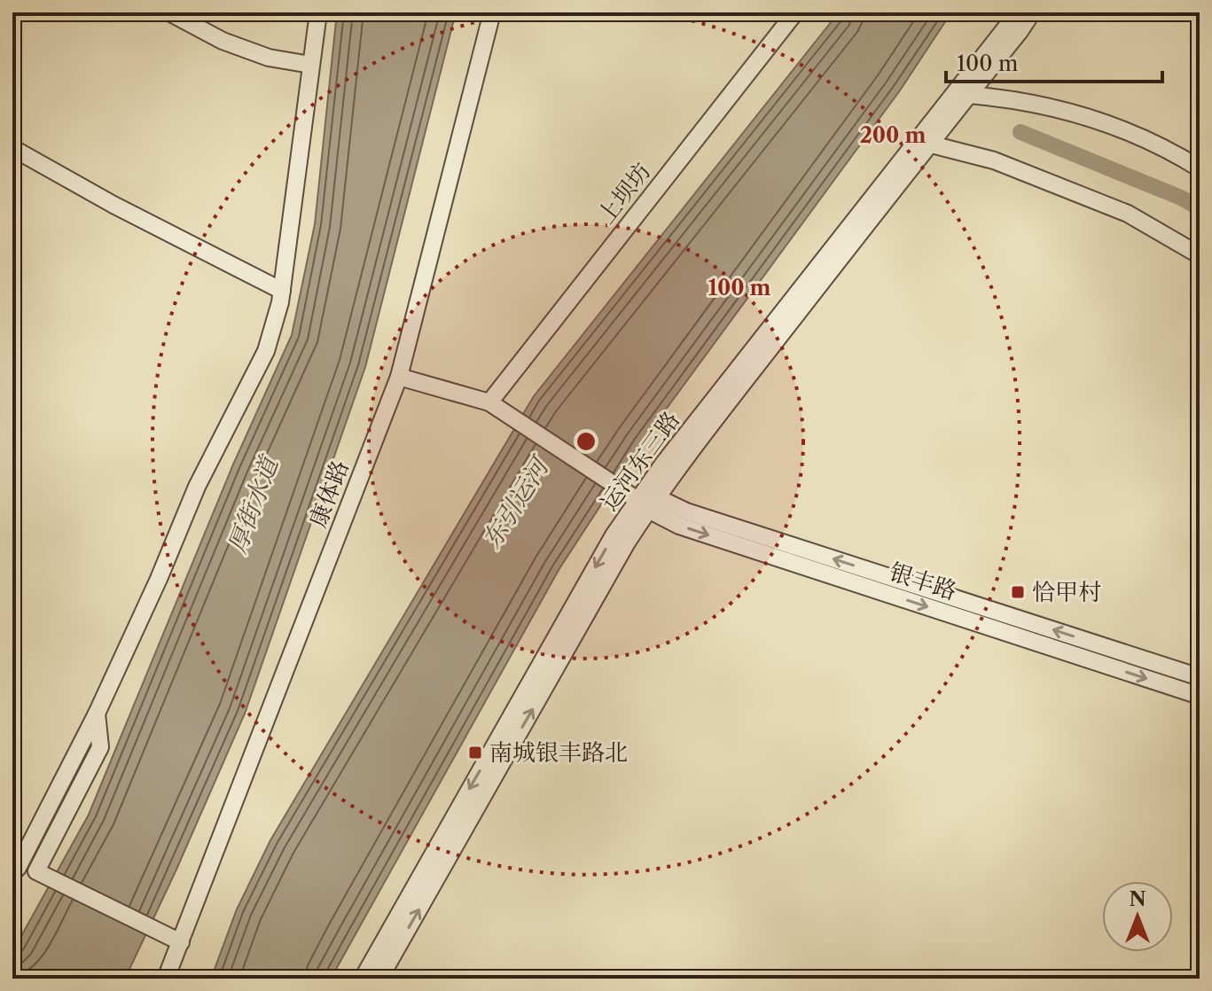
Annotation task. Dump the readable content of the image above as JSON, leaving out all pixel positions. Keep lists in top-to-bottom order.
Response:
{
  "streets": {
    "street": [
      "上坝坊",
      "运河东三路",
      "康体路",
      "银丰路"
    ]
  },
  "crossings": [
    ["运河东三路", "银丰路"]
  ],
  "water": ["东引运河", "厚街水道"],
  "places": {
    "transit": ["恰甲村", "南城银丰路北"]
  },
  "scale_bar": "100 m",
  "north": "top",
  "rings": ["200 m", "100 m"]
}
